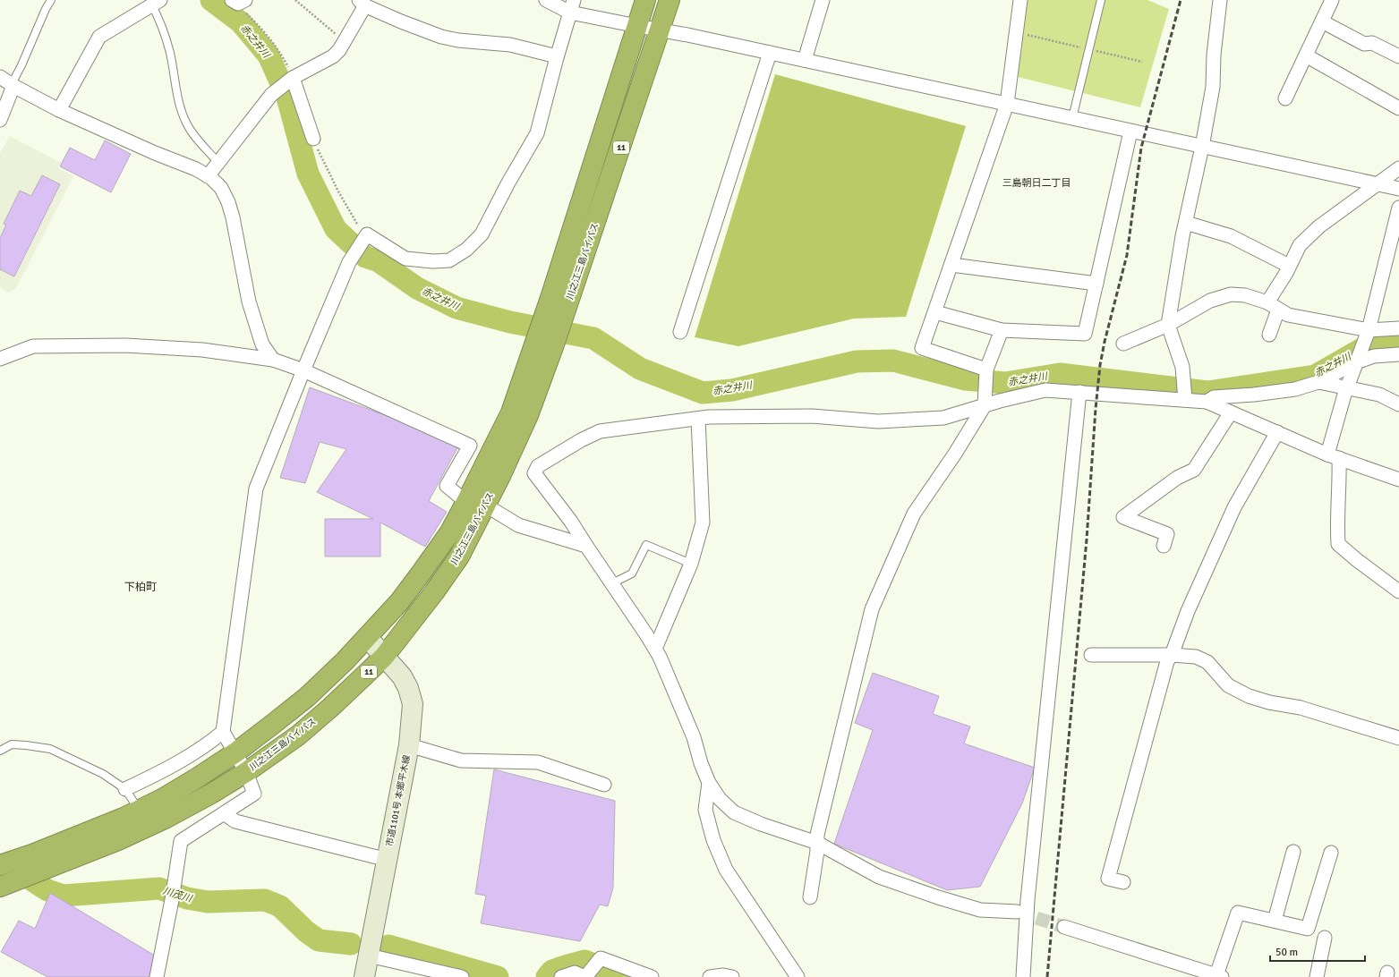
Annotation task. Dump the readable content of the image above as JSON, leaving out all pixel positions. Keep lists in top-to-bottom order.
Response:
{
  "streets": {
    "highway": ["11", "川之江三島バイパス"],
    "street": ["市道1101号 本郷平木線"]
  },
  "crossings": [
    ["川之江三島バイパス", "市道1101号 本郷平木線"]
  ],
  "districts": ["三島朝日二丁目", "下柏町"],
  "water": ["赤之井川", "川茂川"],
  "scale_bar": "50 m"
}
